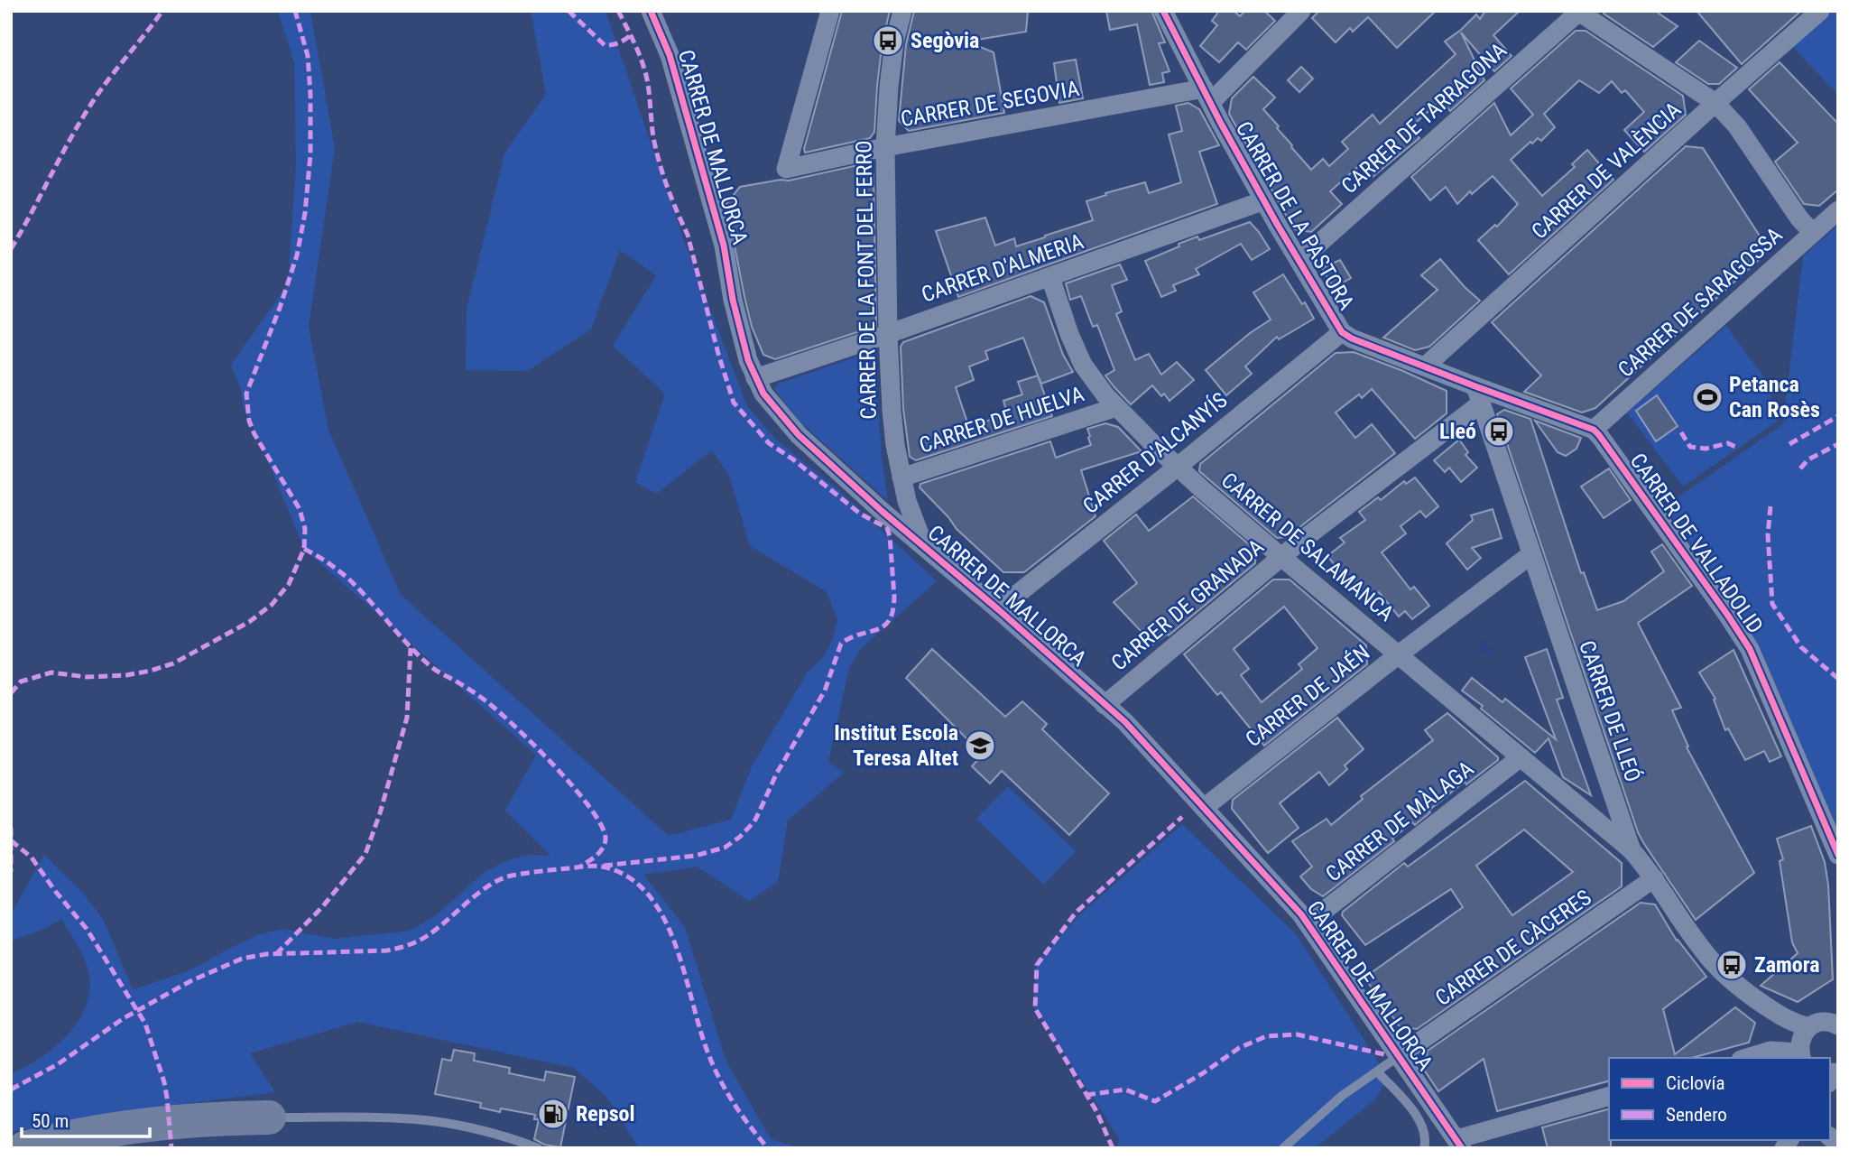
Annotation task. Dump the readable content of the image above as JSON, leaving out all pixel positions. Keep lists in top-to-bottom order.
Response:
{
  "streets": {
    "street": [
      "CARRER DE SEGOVIA",
      "CARRER DE TARRAGONA",
      "CARRER DE MALLORCA",
      "CARRER DE VALÈNCIA",
      "CARRER DE LA PASTORA",
      "CARRER D'ALMERIA",
      "CARRER DE LA FONT DEL FERRO",
      "CARRER DE SARAGOSSA",
      "CARRER DE HUELVA",
      "CARRER D'ALCANYÍS",
      "CARRER DE VALLADOLID",
      "CARRER DE SALAMANCA",
      "CARRER DE GRANADA",
      "CARRER DE JAÉN",
      "CARRER DE LLEÓ",
      "CARRER DE MÀLAGA",
      "CARRER DE CÀCERES"
    ]
  },
  "crossings": [
    ["CARRER DE SEGOVIA", "CARRER DE LA PASTORA"],
    ["CARRER DE SEGOVIA", "CARRER DE LA FONT DEL FERRO"],
    ["CARRER DE TARRAGONA", "CARRER DE LA PASTORA"],
    ["CARRER DE MALLORCA", "CARRER D'ALMERIA"],
    ["CARRER DE MALLORCA", "CARRER DE LA FONT DEL FERRO"],
    ["CARRER DE MALLORCA", "CARRER D'ALCANYÍS"],
    ["CARRER DE MALLORCA", "CARRER DE GRANADA"],
    ["CARRER DE MALLORCA", "CARRER DE JAÉN"],
    ["CARRER DE MALLORCA", "CARRER DE MÀLAGA"],
    ["CARRER DE MALLORCA", "CARRER DE CÀCERES"],
    ["CARRER DE VALÈNCIA", "CARRER DE LA PASTORA"],
    ["CARRER DE LA PASTORA", "CARRER D'ALMERIA"],
    ["CARRER DE LA PASTORA", "CARRER DE SARAGOSSA"],
    ["CARRER DE LA PASTORA", "CARRER D'ALCANYÍS"],
    ["CARRER DE LA PASTORA", "CARRER DE VALLADOLID"],
    ["CARRER DE LA PASTORA", "CARRER DE GRANADA"],
    ["CARRER DE LA PASTORA", "CARRER DE LLEÓ"],
    ["CARRER D'ALMERIA", "CARRER DE LA FONT DEL FERRO"],
    ["CARRER D'ALMERIA", "CARRER DE SALAMANCA"],
    ["CARRER DE LA FONT DEL FERRO", "CARRER DE HUELVA"],
    ["CARRER DE SARAGOSSA", "CARRER DE VALLADOLID"],
    ["CARRER DE HUELVA", "CARRER DE SALAMANCA"],
    ["CARRER D'ALCANYÍS", "CARRER DE SALAMANCA"],
    ["CARRER DE SALAMANCA", "CARRER DE GRANADA"],
    ["CARRER DE SALAMANCA", "CARRER DE JAÉN"],
    ["CARRER DE SALAMANCA", "CARRER DE LLEÓ"],
    ["CARRER DE SALAMANCA", "CARRER DE MÀLAGA"],
    ["CARRER DE GRANADA", "CARRER DE LLEÓ"],
    ["CARRER DE JAÉN", "CARRER DE LLEÓ"],
    ["CARRER DE LLEÓ", "CARRER DE CÀCERES"]
  ],
  "places": {
    "bus stop": ["Segòvia", "Lleó", "Zamora"],
    "sports": ["Petanca Can Rosès"],
    "school or university": ["Institut Escola Teresa Altet"],
    "fuel station": ["Repsol"]
  },
  "legend": ["Ciclovía", "Sendero"],
  "scale_bar": "50 m"
}
